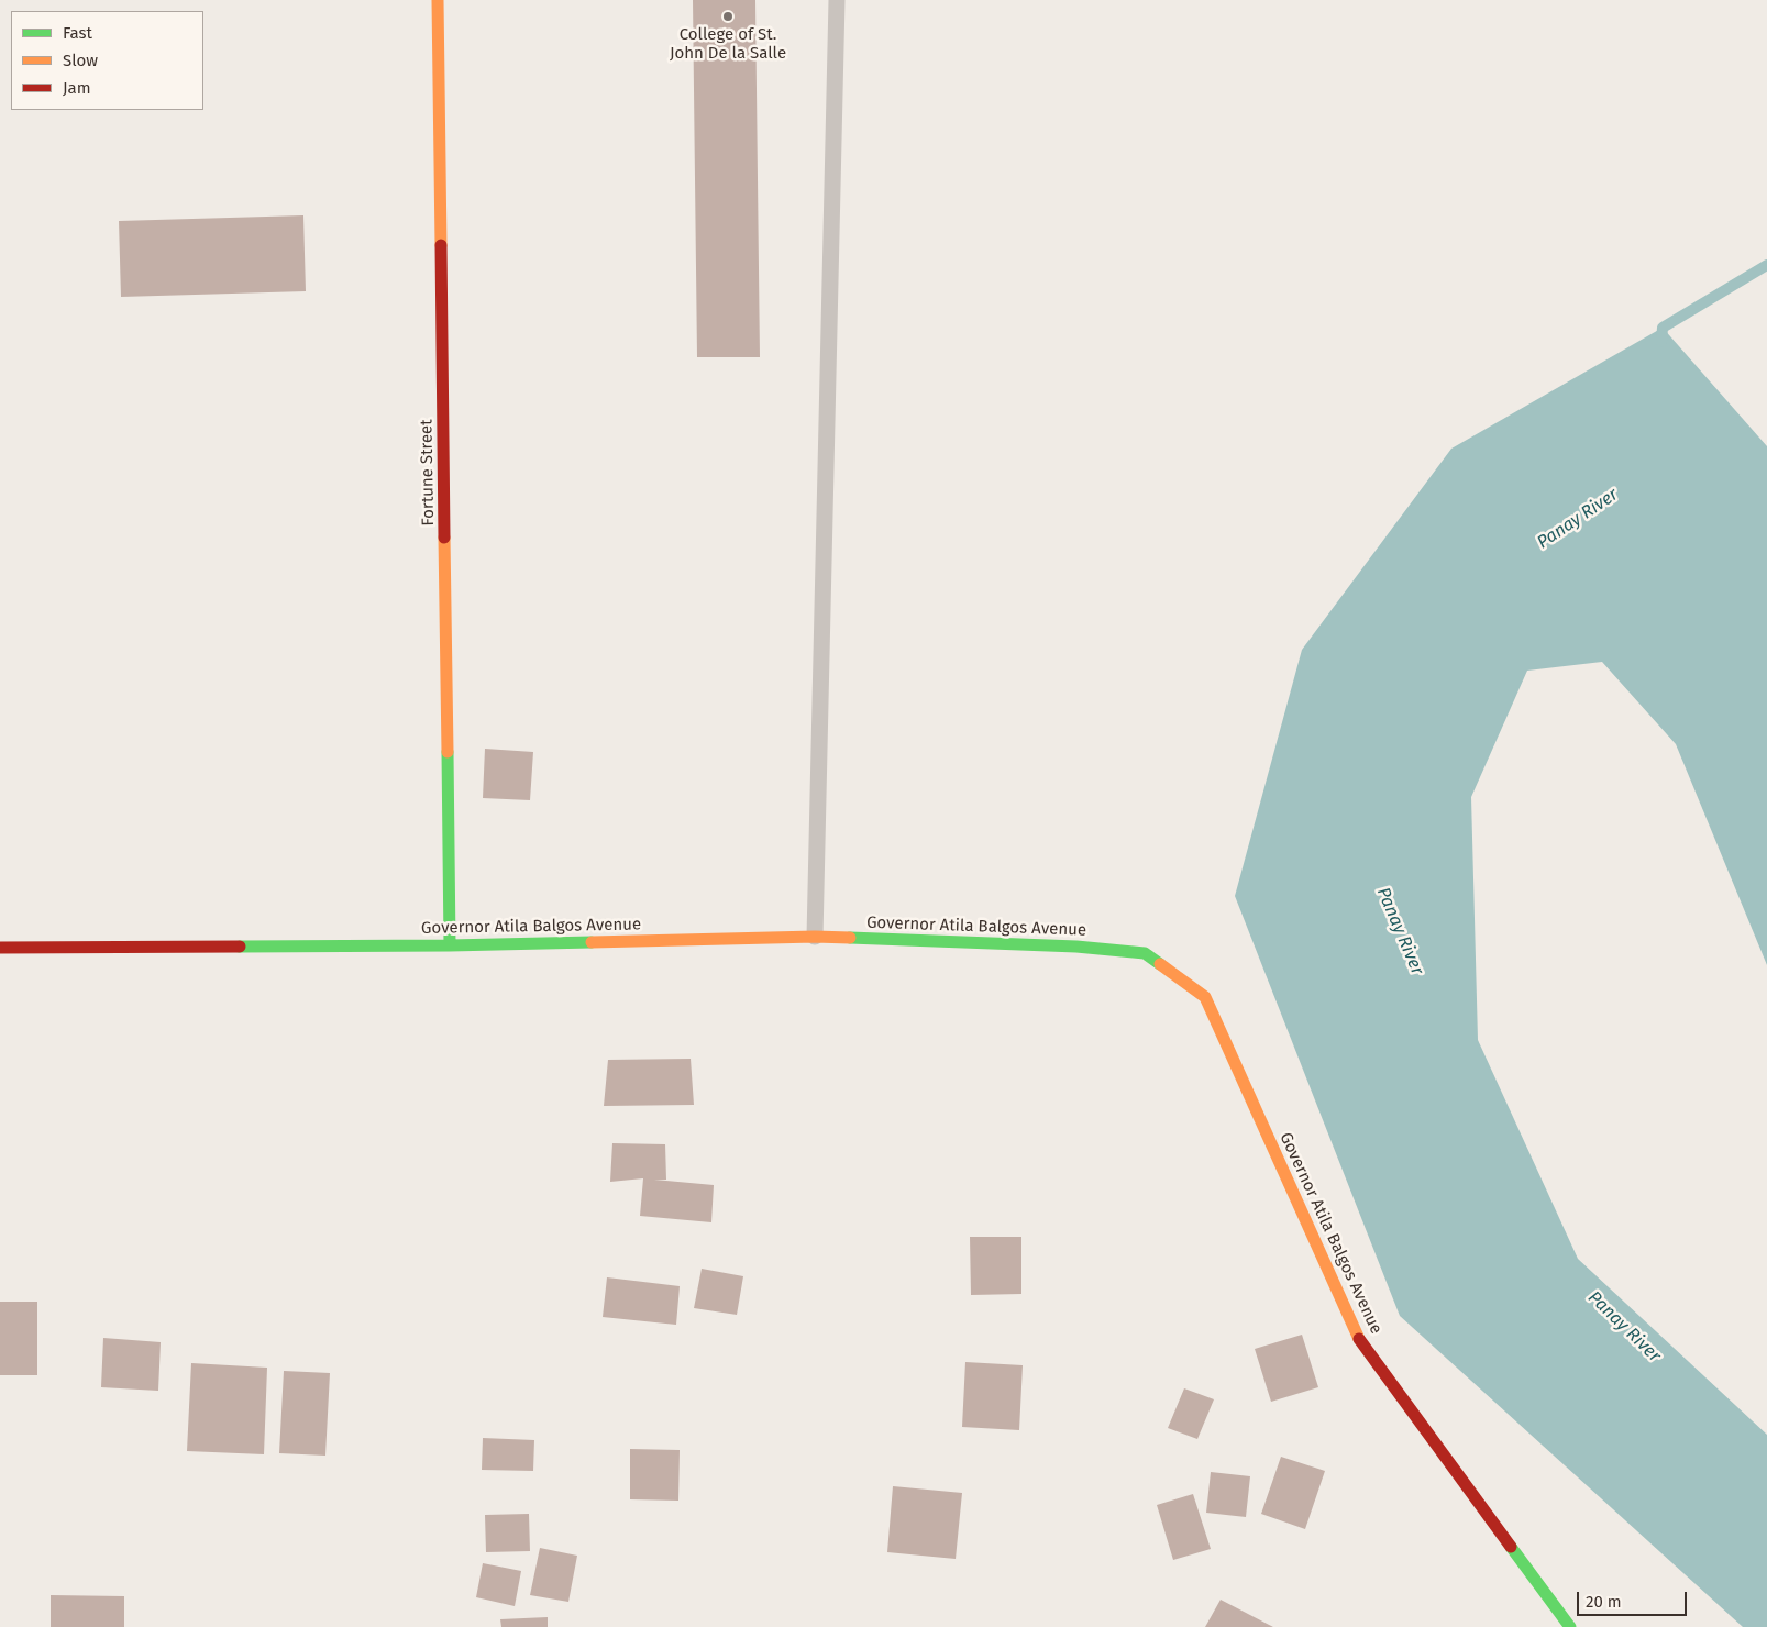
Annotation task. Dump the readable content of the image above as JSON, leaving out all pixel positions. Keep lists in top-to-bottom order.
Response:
{
  "streets": {
    "main road": ["Fortune Street", "Governor Atila Balgos Avenue"]
  },
  "crossings": [
    ["Fortune Street", "Governor Atila Balgos Avenue"]
  ],
  "water": ["Panay River"],
  "places": ["College of St. John De la Salle"],
  "legend": ["Fast", "Slow", "Jam"],
  "scale_bar": "20 m"
}
